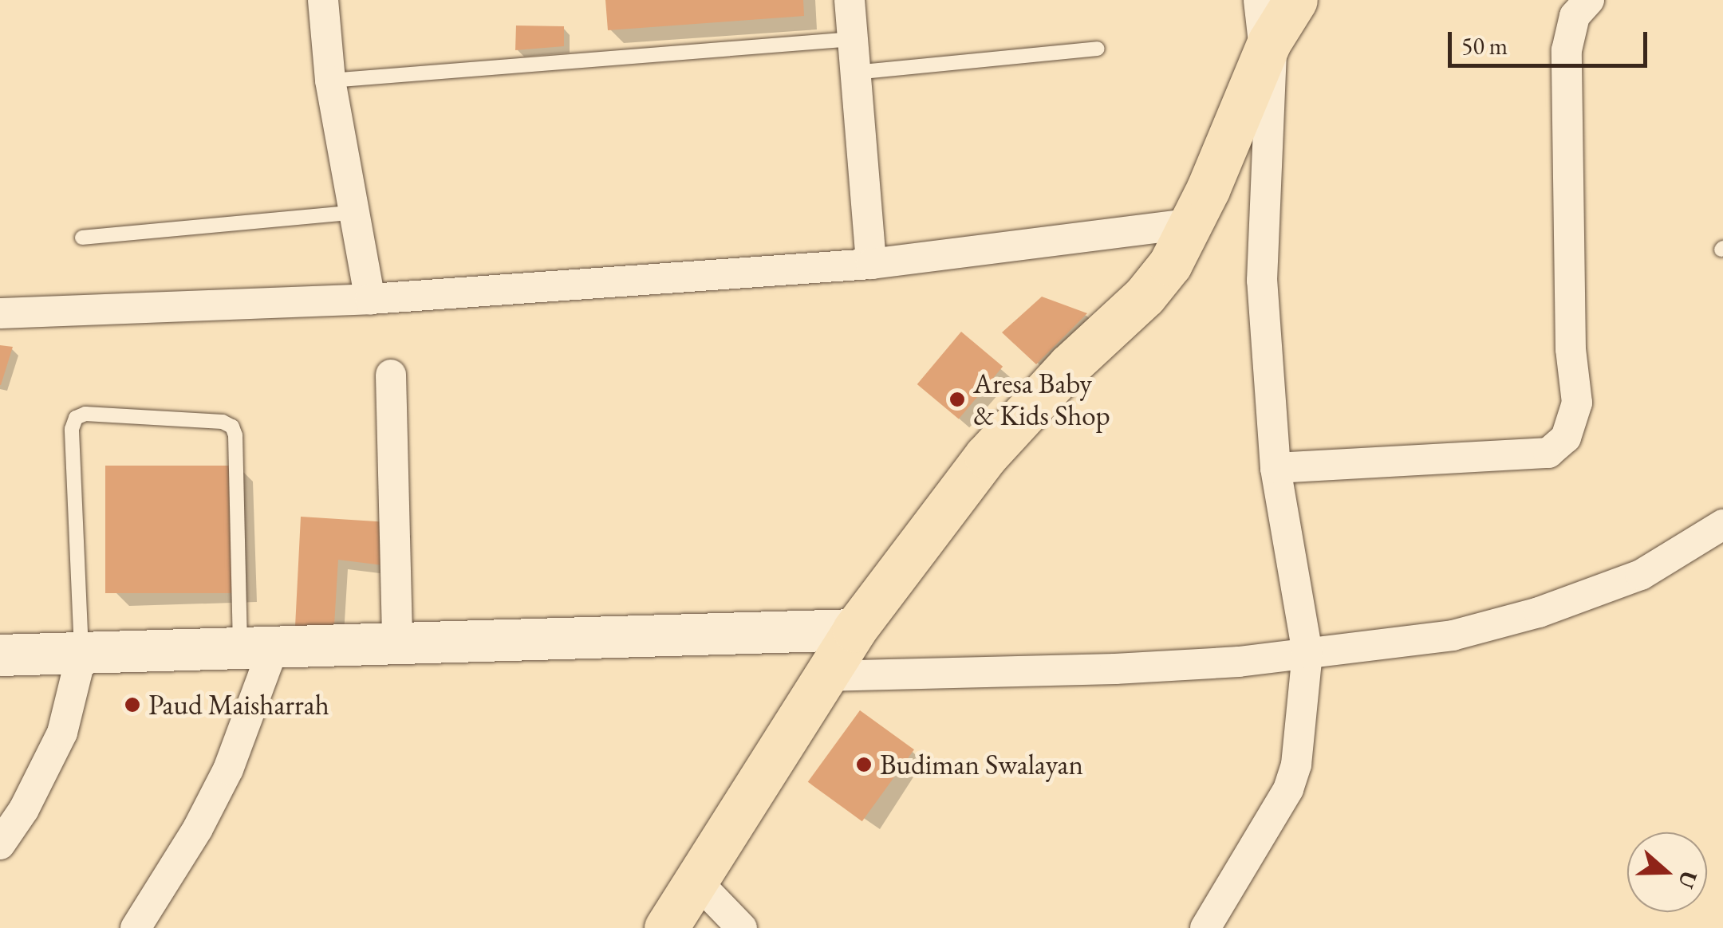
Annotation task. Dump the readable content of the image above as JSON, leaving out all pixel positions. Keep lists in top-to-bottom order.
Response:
{
  "places": ["Aresa Baby & Kids Shop", "Paud Maisharrah", "Budiman Swalayan"],
  "scale_bar": "50 m",
  "north": "right"
}
